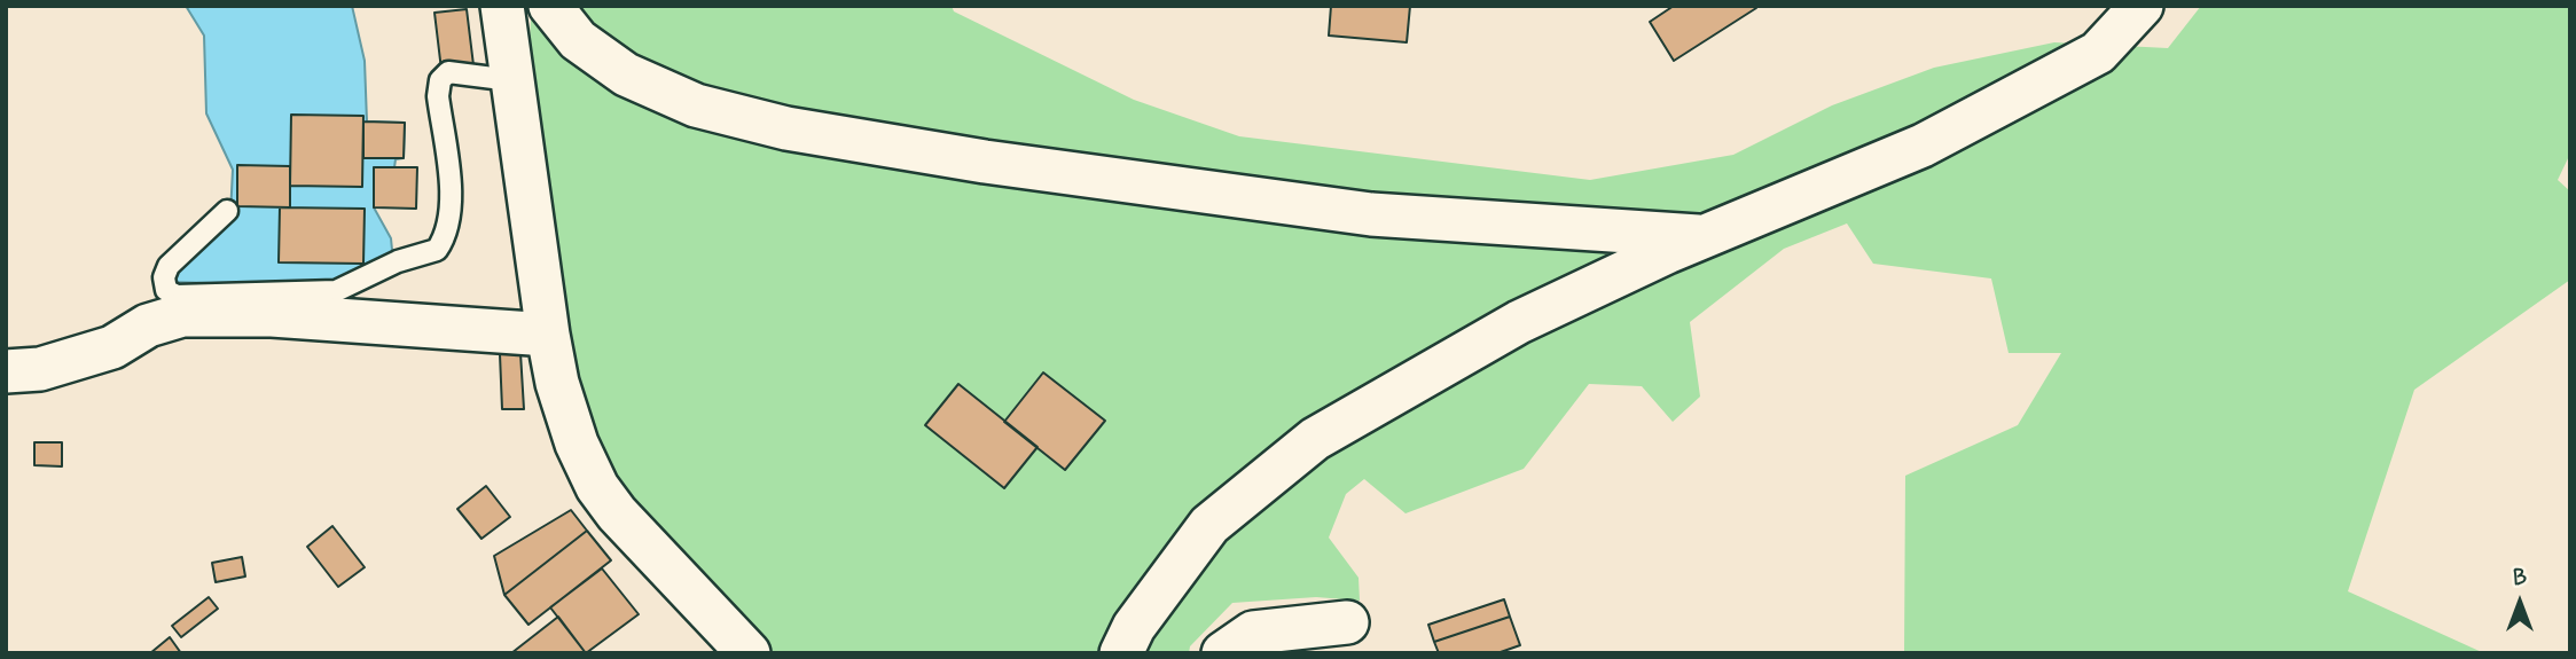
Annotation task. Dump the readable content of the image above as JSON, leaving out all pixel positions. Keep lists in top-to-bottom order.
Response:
{
  "north": "top"
}
